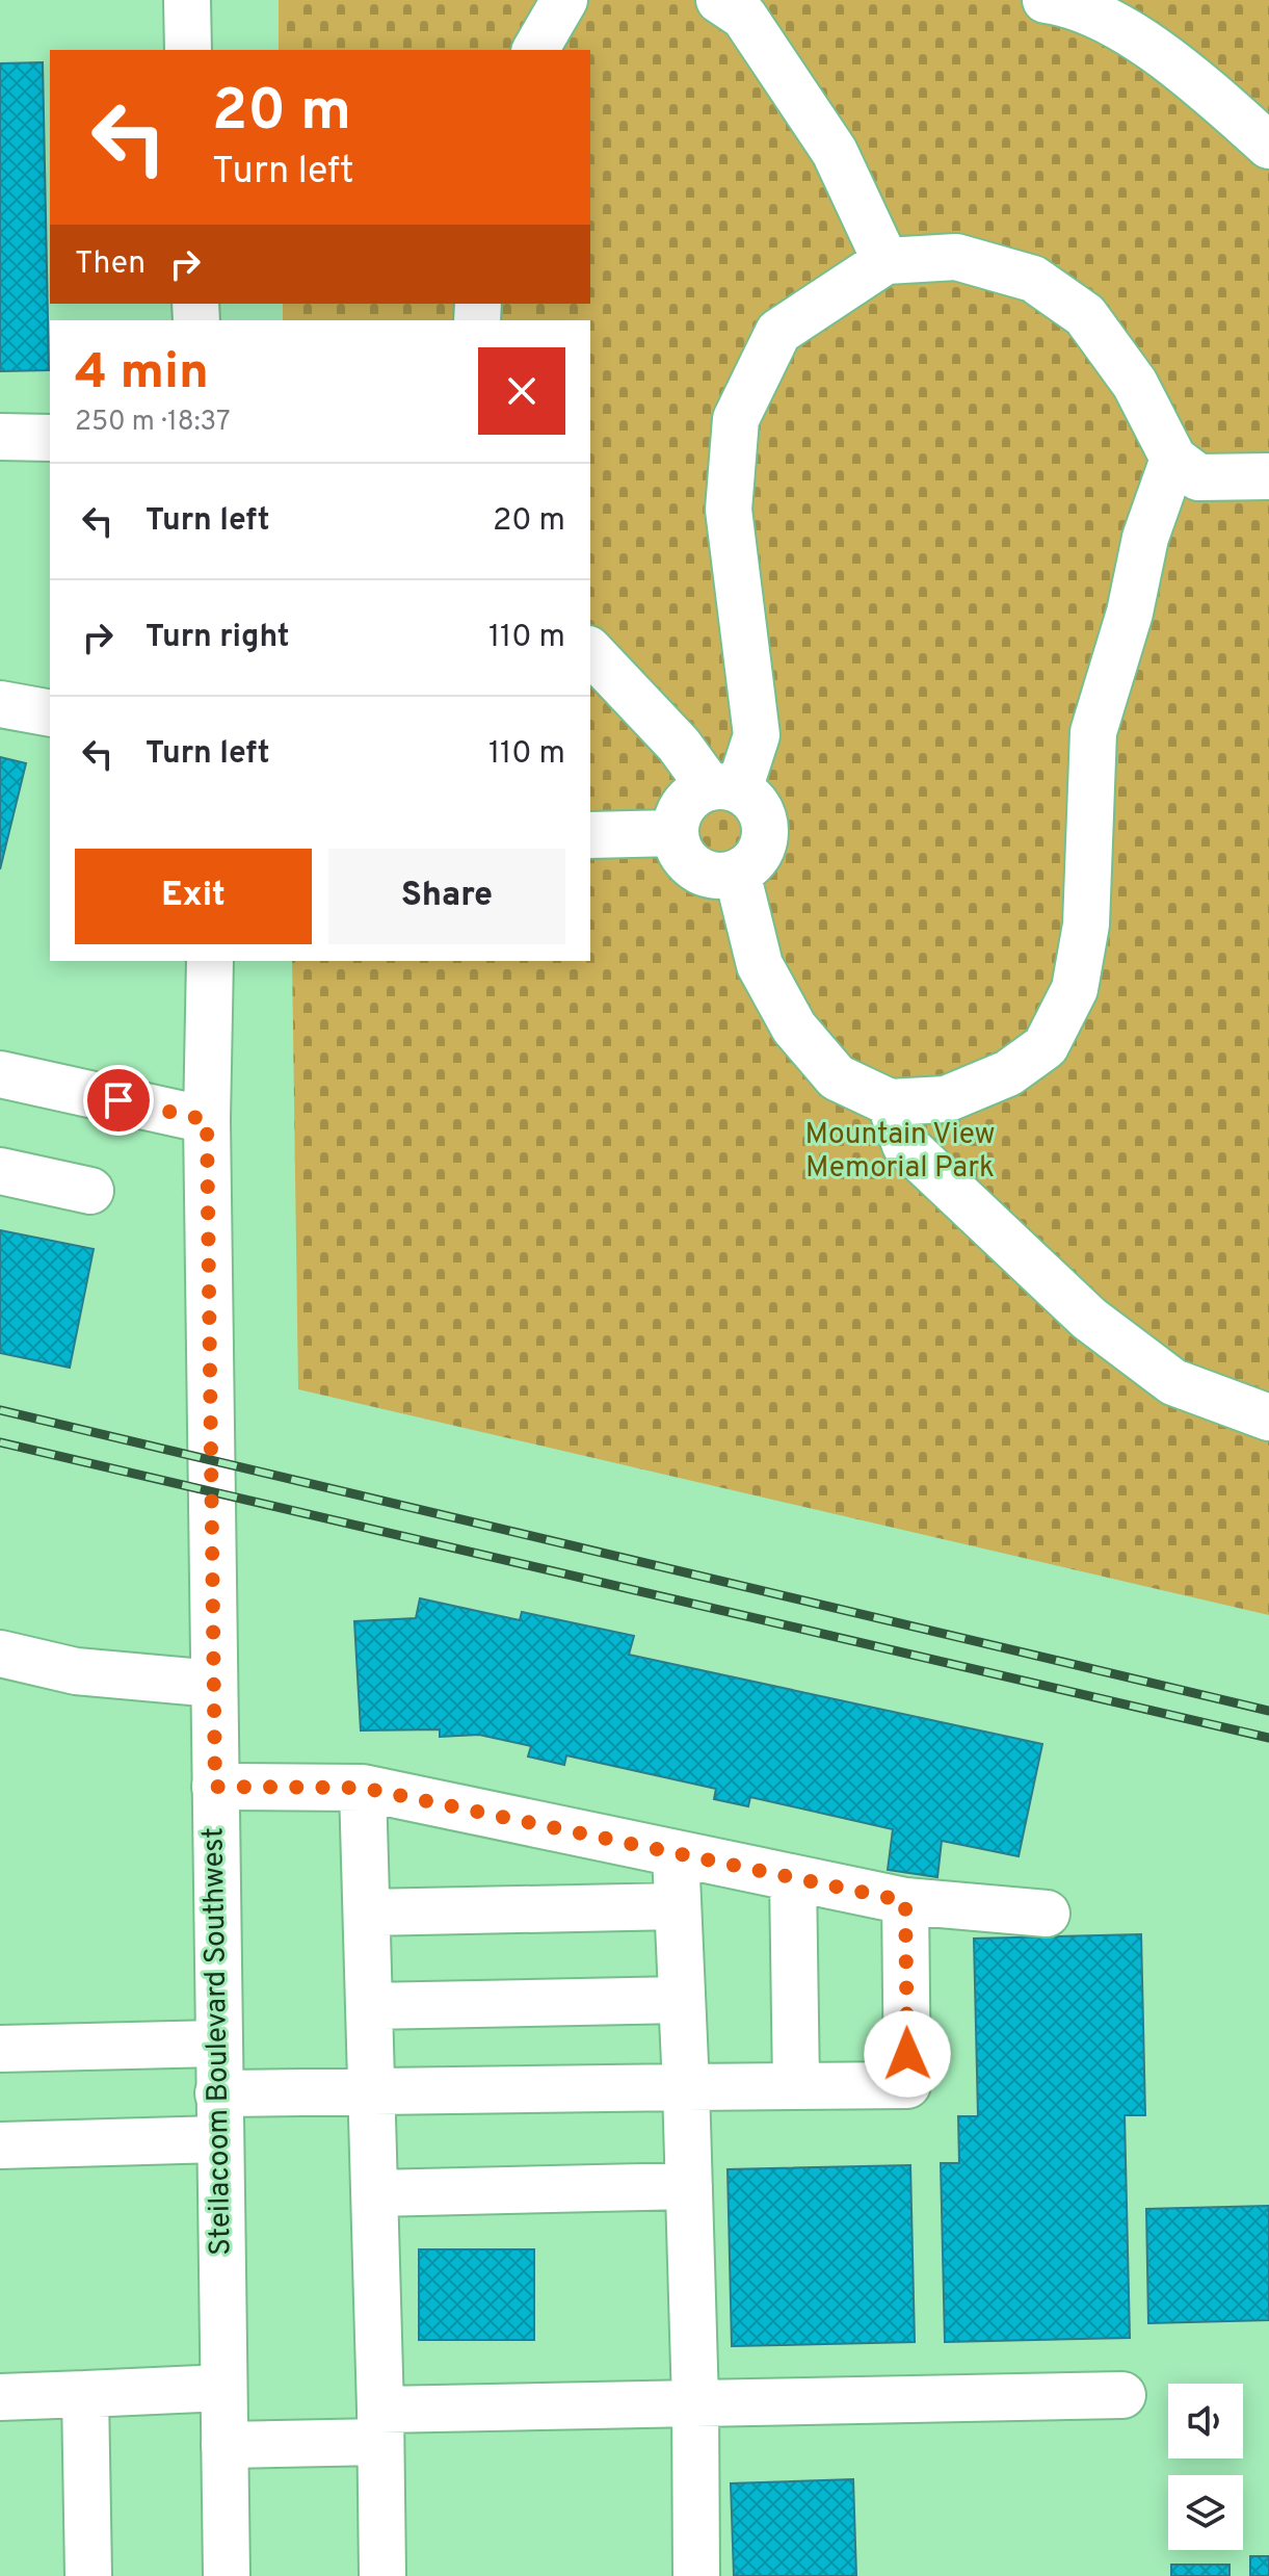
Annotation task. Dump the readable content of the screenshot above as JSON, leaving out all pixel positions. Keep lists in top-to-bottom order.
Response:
{
  "streets": {
    "main road": ["Steilacoom Boulevard Southwest"]
  },
  "parks": ["Mountain View Memorial Park"],
  "page": {
    "turn": ["20 m", "Turn left"],
    "then": "Then",
    "heading": ["4 min", "250 m · 18:37"],
    "list": [
      {
        "name": "Turn left",
        "value": "20 m"
      },
      {
        "name": "Turn right",
        "value": "110 m"
      },
      {
        "name": "Turn left",
        "value": "110 m"
      }
    ],
    "buttons": ["Exit", "Share"]
  }
}
